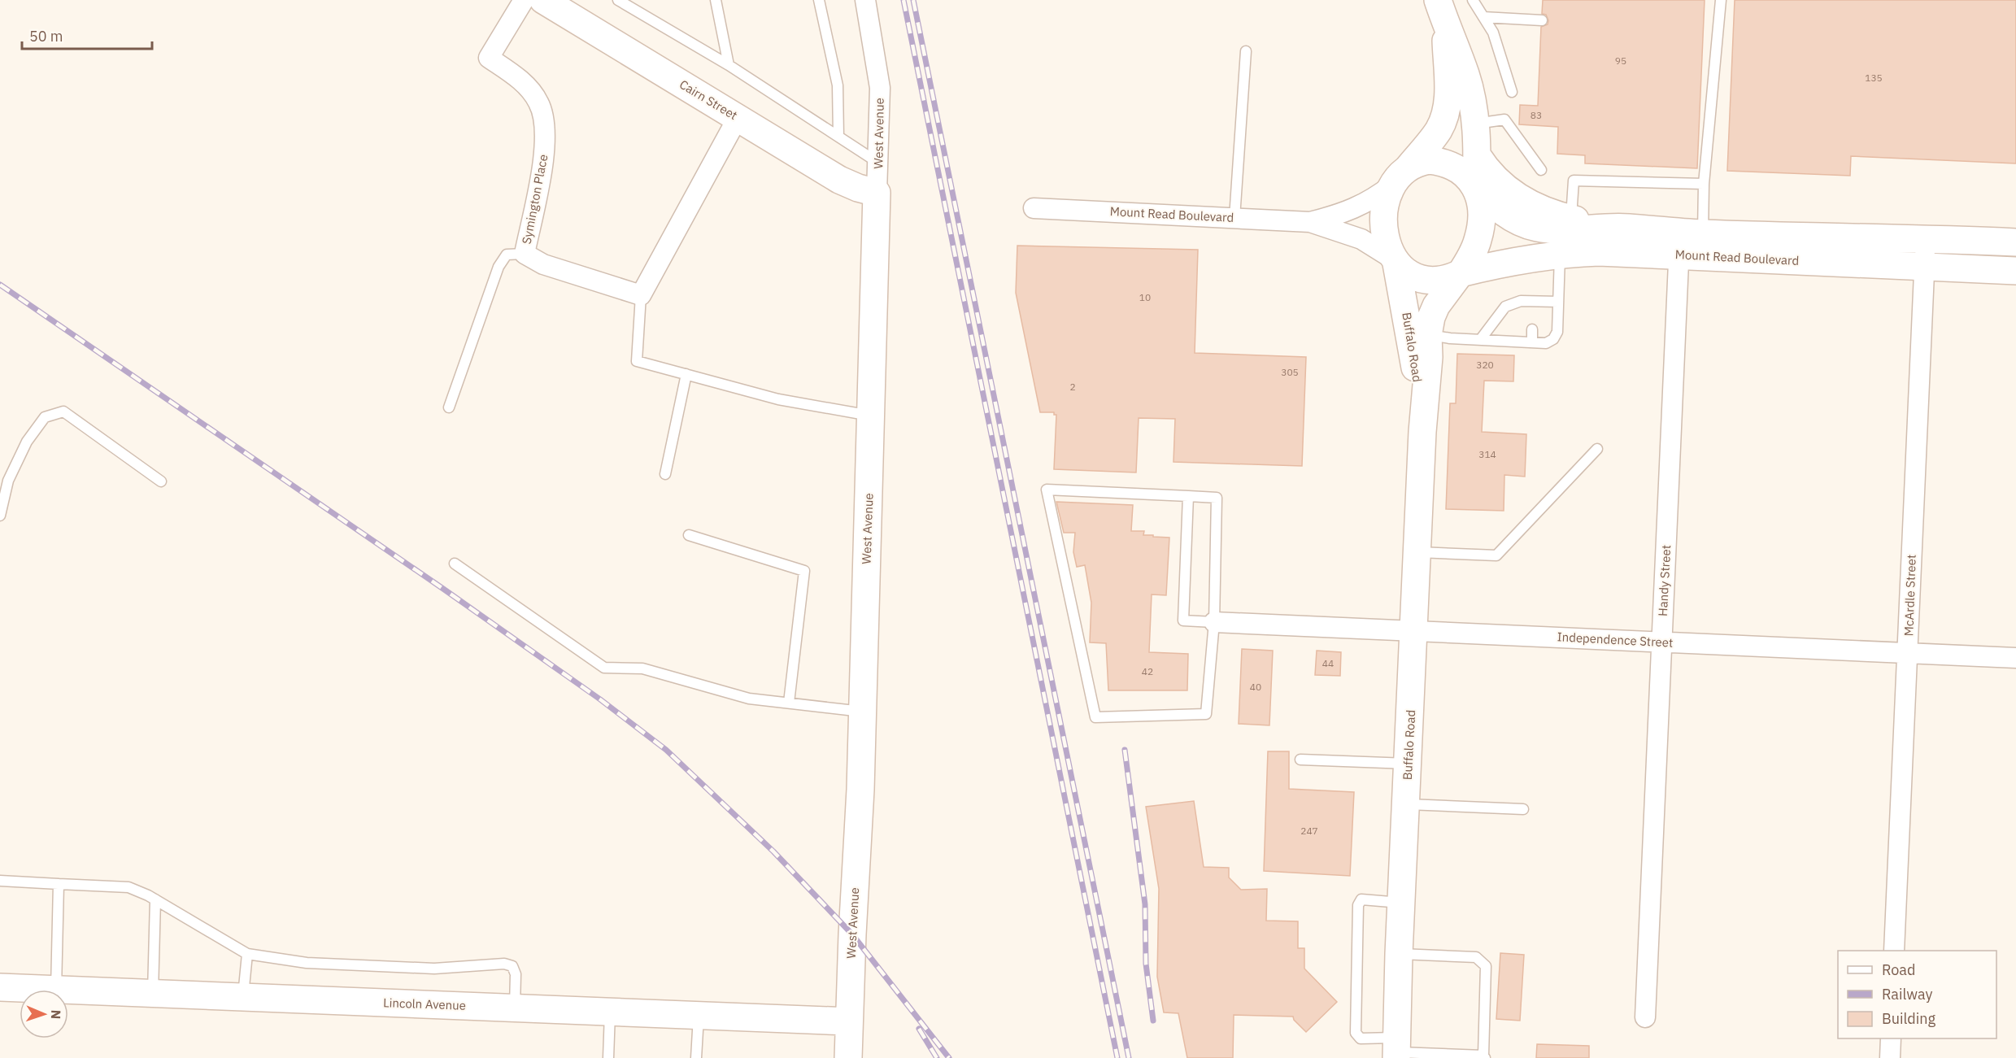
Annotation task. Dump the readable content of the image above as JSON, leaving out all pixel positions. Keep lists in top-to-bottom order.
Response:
{
  "streets": {
    "main road": [
      "Cairn Street",
      "West Avenue",
      "Mount Read Boulevard",
      "Buffalo Road",
      "Lincoln Avenue"
    ],
    "street": [
      "Symington Place",
      "Handy Street",
      "McArdle Street",
      "Independence Street"
    ]
  },
  "crossings": [
    ["Cairn Street", "West Avenue"],
    ["West Avenue", "Lincoln Avenue"],
    ["Mount Read Boulevard", "Buffalo Road"],
    ["Mount Read Boulevard", "Handy Street"],
    ["Mount Read Boulevard", "McArdle Street"],
    ["Buffalo Road", "Independence Street"],
    ["Handy Street", "Independence Street"],
    ["McArdle Street", "Independence Street"]
  ],
  "house_numbers": [
    "95",
    "135",
    "83",
    "10",
    "320",
    "305",
    "2",
    "314",
    "44",
    "42",
    "40",
    "247"
  ],
  "legend": ["Road", "Railway", "Building"],
  "scale_bar": "50 m",
  "north": "right"
}
